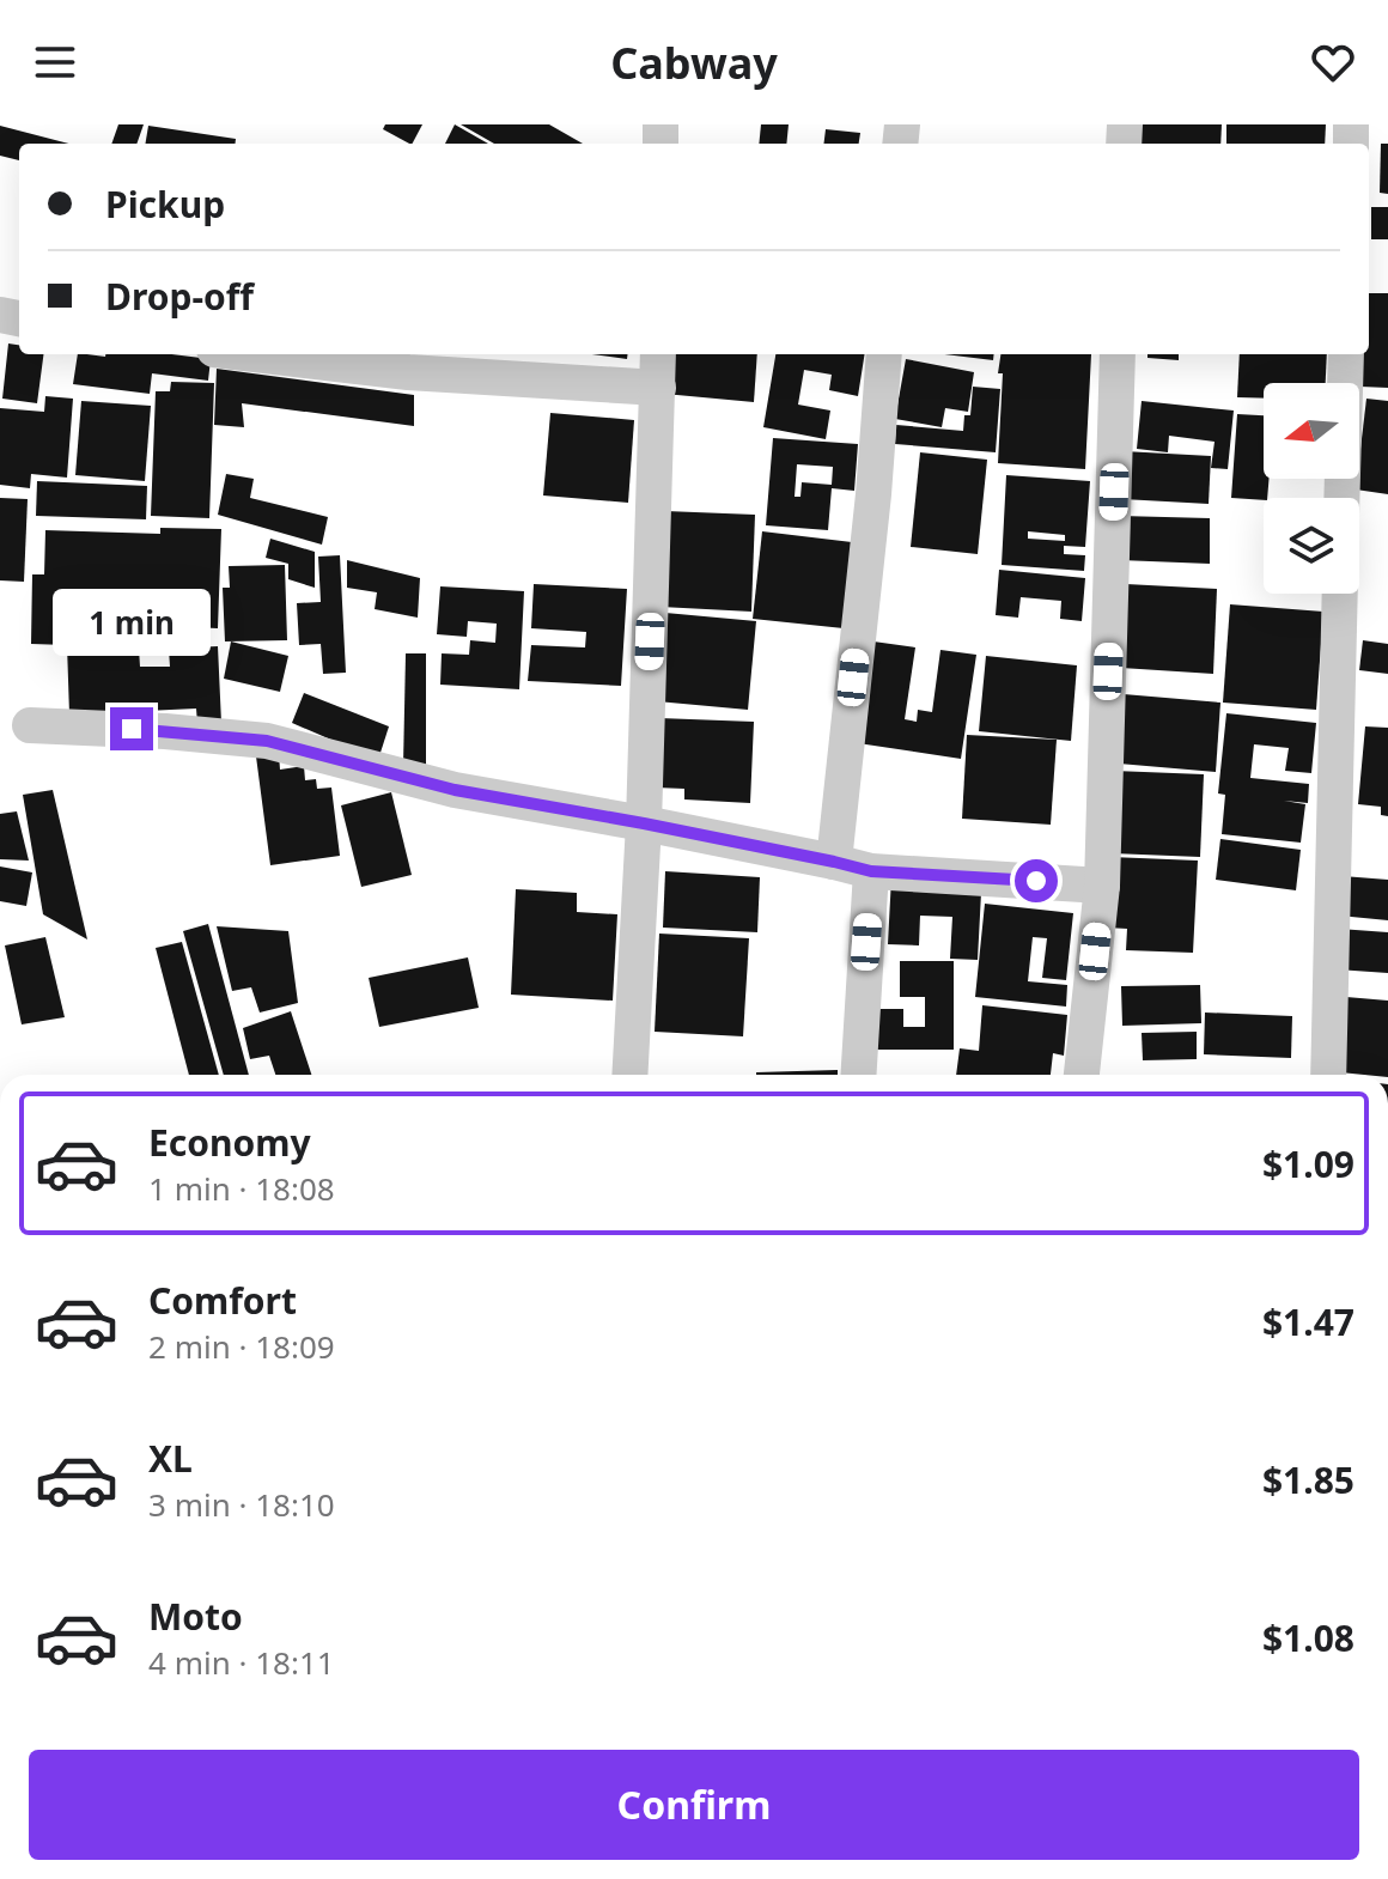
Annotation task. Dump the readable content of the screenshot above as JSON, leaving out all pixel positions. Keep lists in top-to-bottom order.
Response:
{
  "north": "left",
  "page": {
    "header": "Cabway",
    "banner": ["Pickup", "Drop-off"],
    "bubble": "1 min",
    "list": [
      {
        "name": "Economy",
        "note": "1 min · 18:08",
        "value": "$1.09"
      },
      {
        "name": "Comfort",
        "note": "2 min · 18:09",
        "value": "$1.47"
      },
      {
        "name": "XL",
        "note": "3 min · 18:10",
        "value": "$1.85"
      },
      {
        "name": "Moto",
        "note": "4 min · 18:11",
        "value": "$1.08"
      }
    ],
    "buttons": "Confirm"
  }
}
